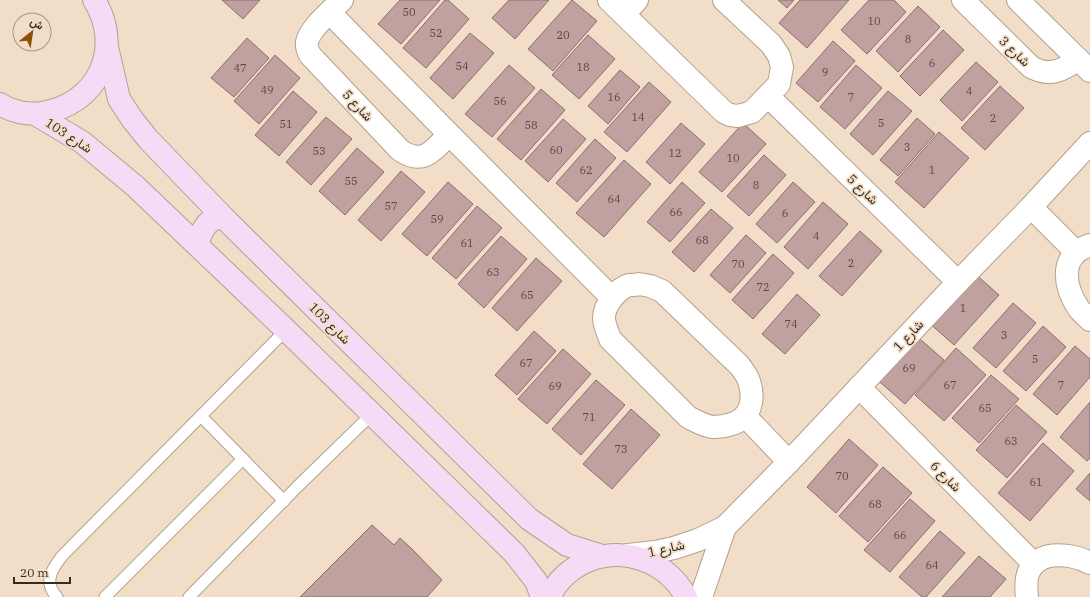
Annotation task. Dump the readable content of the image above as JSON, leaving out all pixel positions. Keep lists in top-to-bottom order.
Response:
{
  "streets": {
    "street": [
      "شارع 3",
      "شارع 5",
      "شارع 103",
      "شارع 1",
      "شارع 6"
    ]
  },
  "crossings": [
    ["شارع 5", "شارع 1"],
    ["شارع 1", "شارع 6"]
  ],
  "house_numbers": [
    "50",
    "10",
    "52",
    "20",
    "8",
    "6",
    "54",
    "18",
    "47",
    "9",
    "49",
    "4",
    "16",
    "7",
    "56",
    "14",
    "2",
    "5",
    "51",
    "58",
    "3",
    "60",
    "53",
    "12",
    "10",
    "62",
    "1",
    "55",
    "8",
    "64",
    "57",
    "66",
    "6",
    "59",
    "4",
    "68",
    "61",
    "2",
    "70",
    "63",
    "72",
    "65",
    "1",
    "74",
    "3",
    "5",
    "67",
    "69",
    "67",
    "7",
    "69",
    "65",
    "71",
    "63",
    "73",
    "70",
    "61",
    "68",
    "66",
    "64"
  ],
  "scale_bar": "20 m",
  "north": "top right"
}
